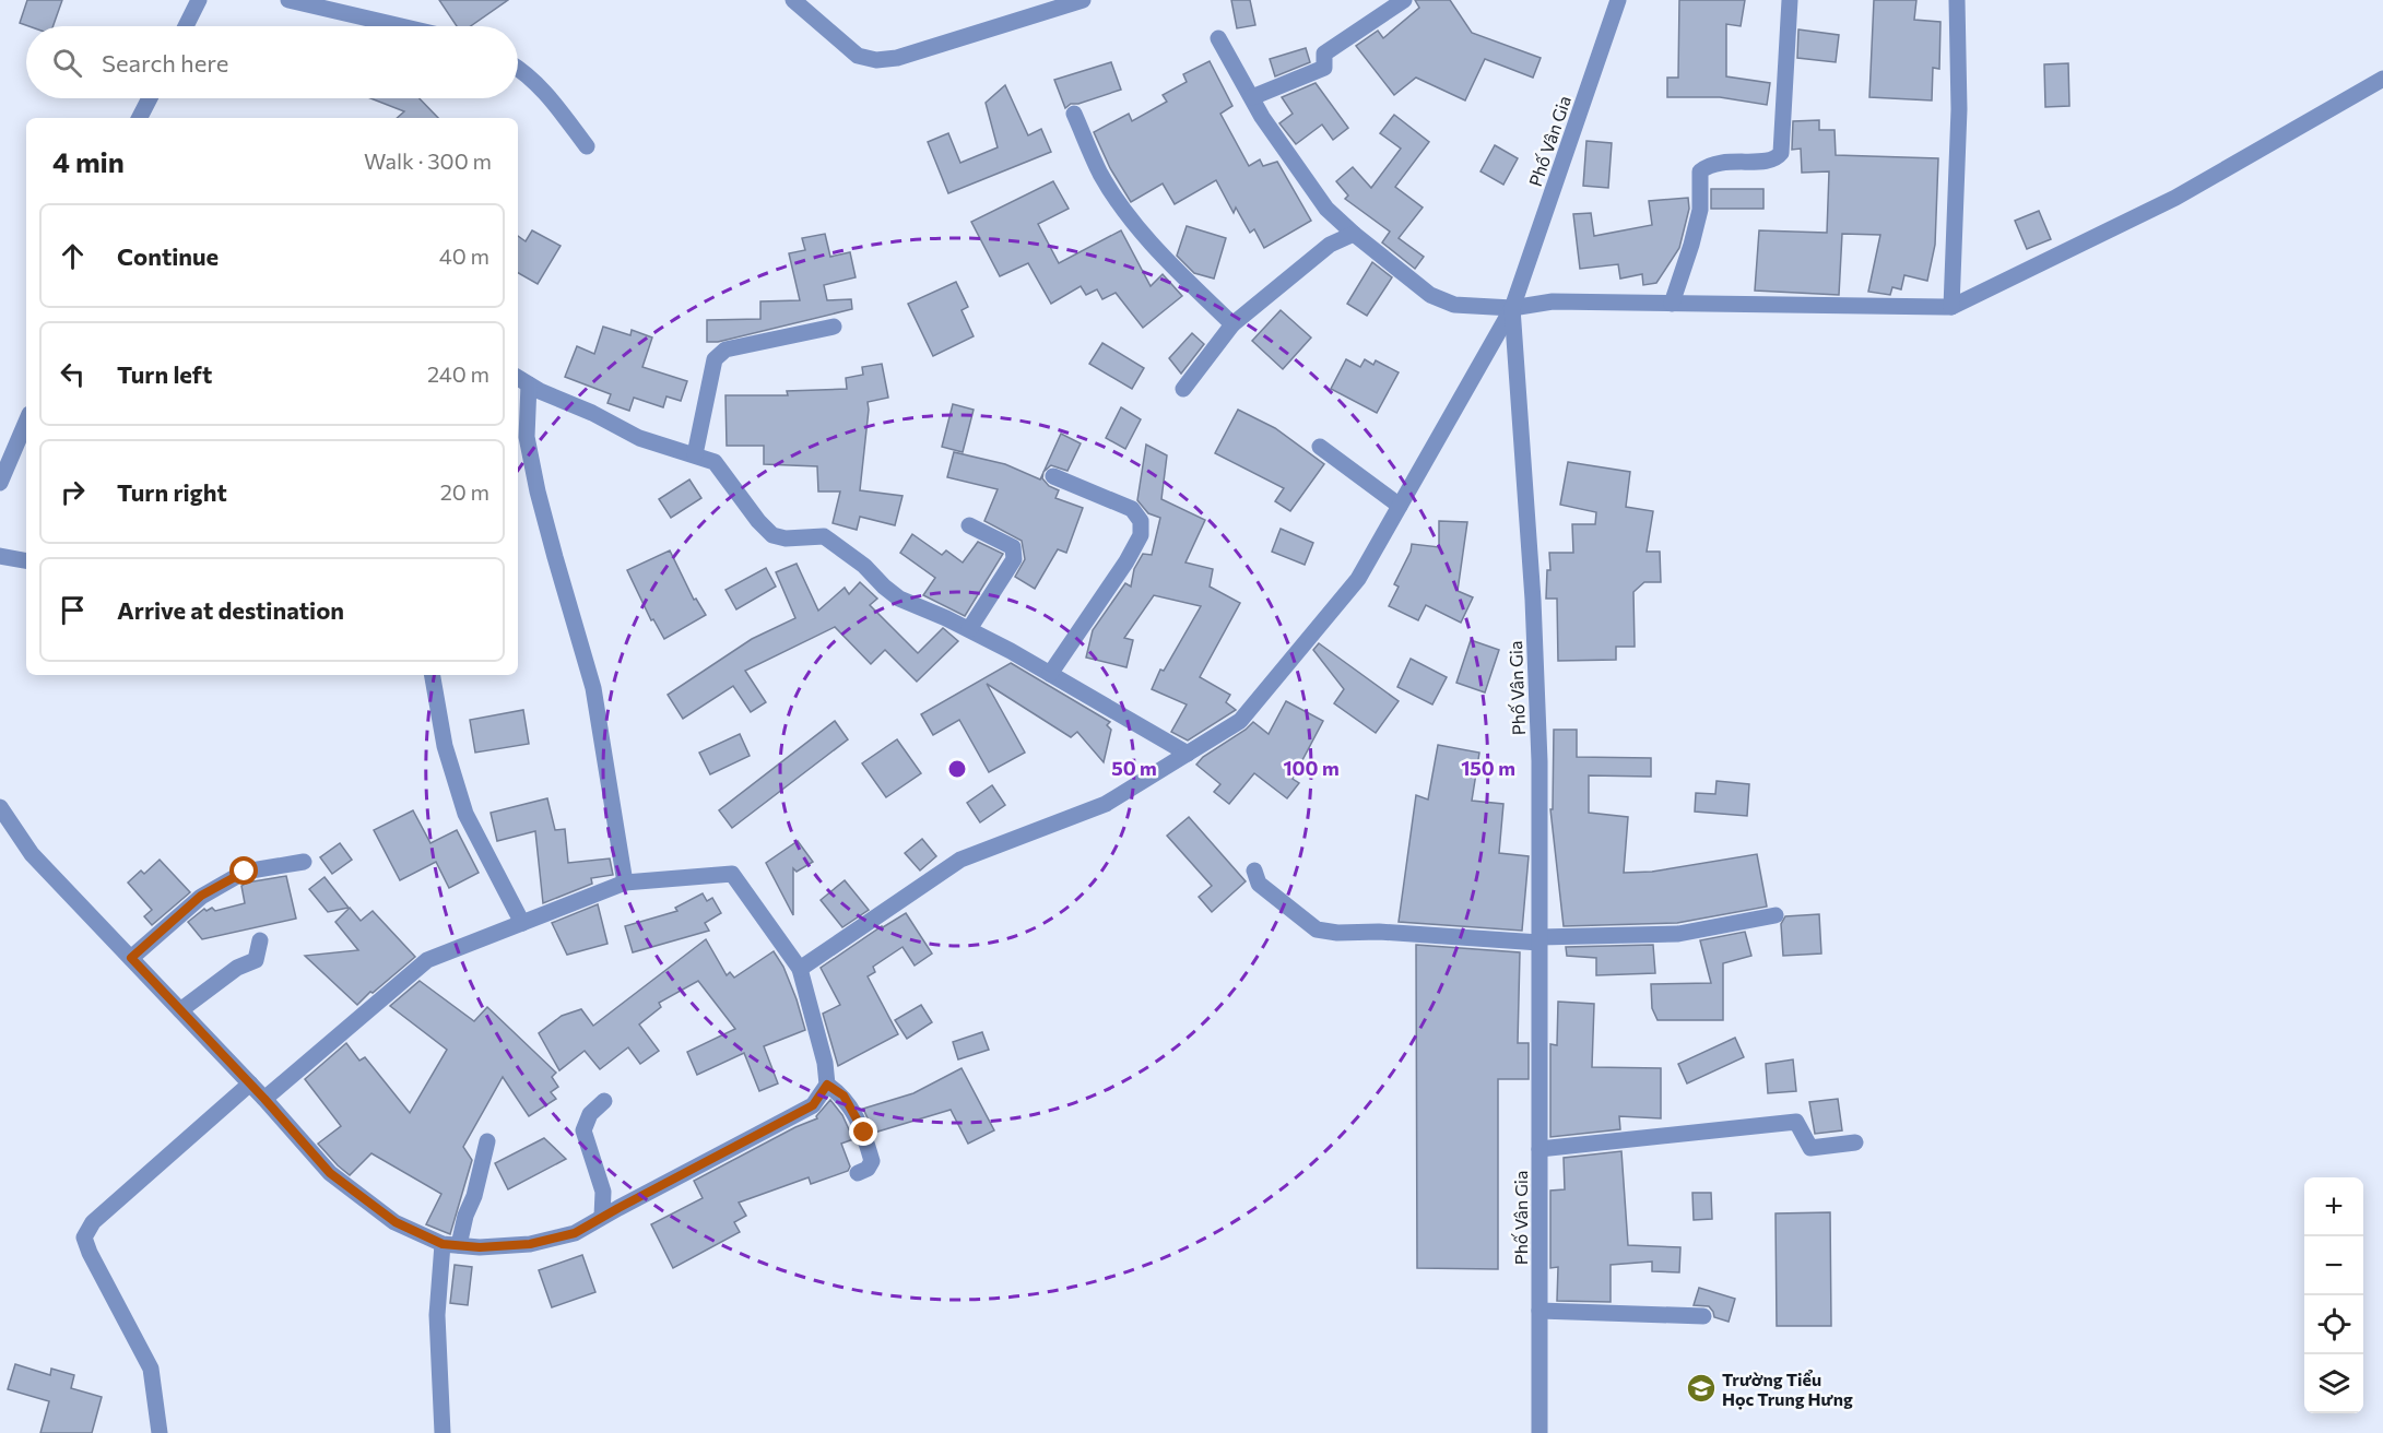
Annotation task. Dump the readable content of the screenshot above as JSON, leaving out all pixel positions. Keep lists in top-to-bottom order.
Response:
{
  "streets": {
    "street": ["Phố Vân Gia"]
  },
  "places": {
    "school or university": ["Trường Tiểu Học Trung Hưng"]
  },
  "page": {
    "search": "Search here",
    "heading": ["4 min", "Walk · 300 m"],
    "list": [
      ["Continue", "40 m"],
      ["Turn left", "240 m"],
      ["Turn right", "20 m"],
      "Arrive at destination"
    ],
    "map_buttons": ["+", "−"]
  },
  "rings": ["50 m", "100 m", "150 m"]
}
